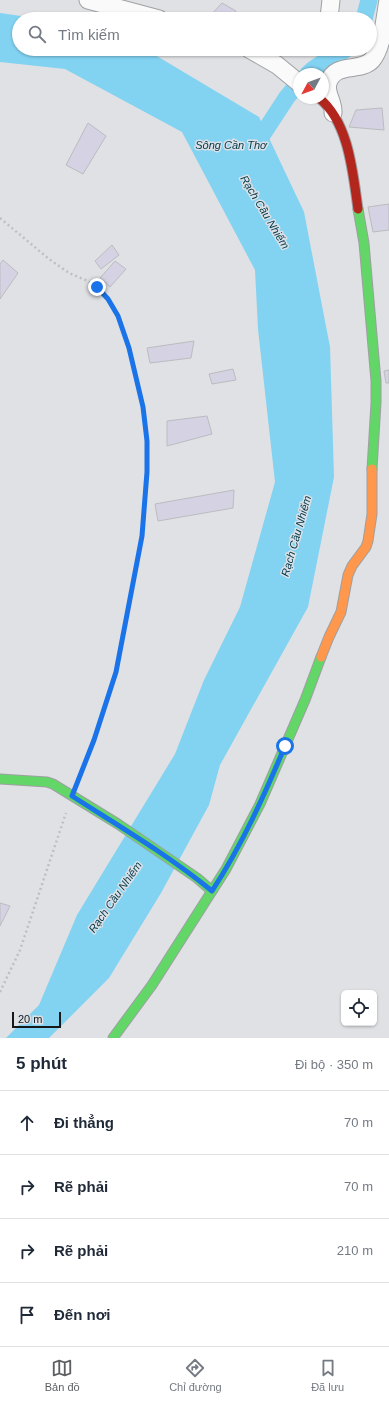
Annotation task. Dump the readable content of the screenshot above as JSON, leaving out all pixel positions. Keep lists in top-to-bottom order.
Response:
{
  "water": ["Sông Cần Thơ", "Rạch Cầu Nhiếm"],
  "scale_bar": "20 m",
  "north": "bottom left",
  "page": {
    "search": "Tìm kiếm",
    "scale": "20 m",
    "heading": ["5 phút", "Đi bộ · 350 m"],
    "list": [
      ["Đi thẳng", "70 m"],
      ["Rẽ phải", "70 m"],
      ["Rẽ phải", "210 m"],
      "Đến nơi"
    ],
    "nav": ["Bản đồ", "Chỉ đường", "Đã lưu"]
  }
}
